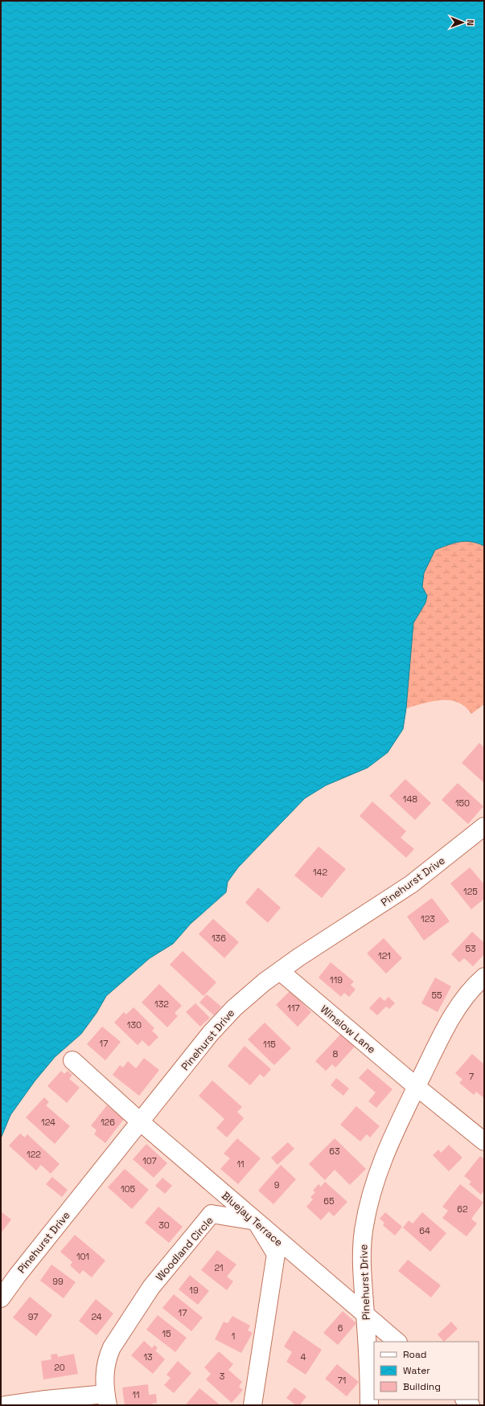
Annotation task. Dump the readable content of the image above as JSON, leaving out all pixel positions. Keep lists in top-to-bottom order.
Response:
{
  "streets": {
    "street": [
      "Pinehurst Drive",
      "Winslow Lane",
      "Bluejay Terrace",
      "Woodland Circle"
    ]
  },
  "crossings": [
    ["Pinehurst Drive", "Winslow Lane"],
    ["Pinehurst Drive", "Bluejay Terrace"],
    ["Bluejay Terrace", "Woodland Circle"]
  ],
  "house_numbers": [
    "148",
    "150",
    "142",
    "125",
    "123",
    "136",
    "53",
    "121",
    "119",
    "55",
    "132",
    "117",
    "130",
    "17",
    "115",
    "8",
    "7",
    "124",
    "126",
    "63",
    "122",
    "107",
    "11",
    "9",
    "105",
    "65",
    "62",
    "30",
    "64",
    "101",
    "21",
    "99",
    "19",
    "17",
    "97",
    "24",
    "6",
    "15",
    "1",
    "13",
    "4",
    "20",
    "3",
    "71",
    "11"
  ],
  "legend": ["Road", "Water", "Building"],
  "north": "right"
}
